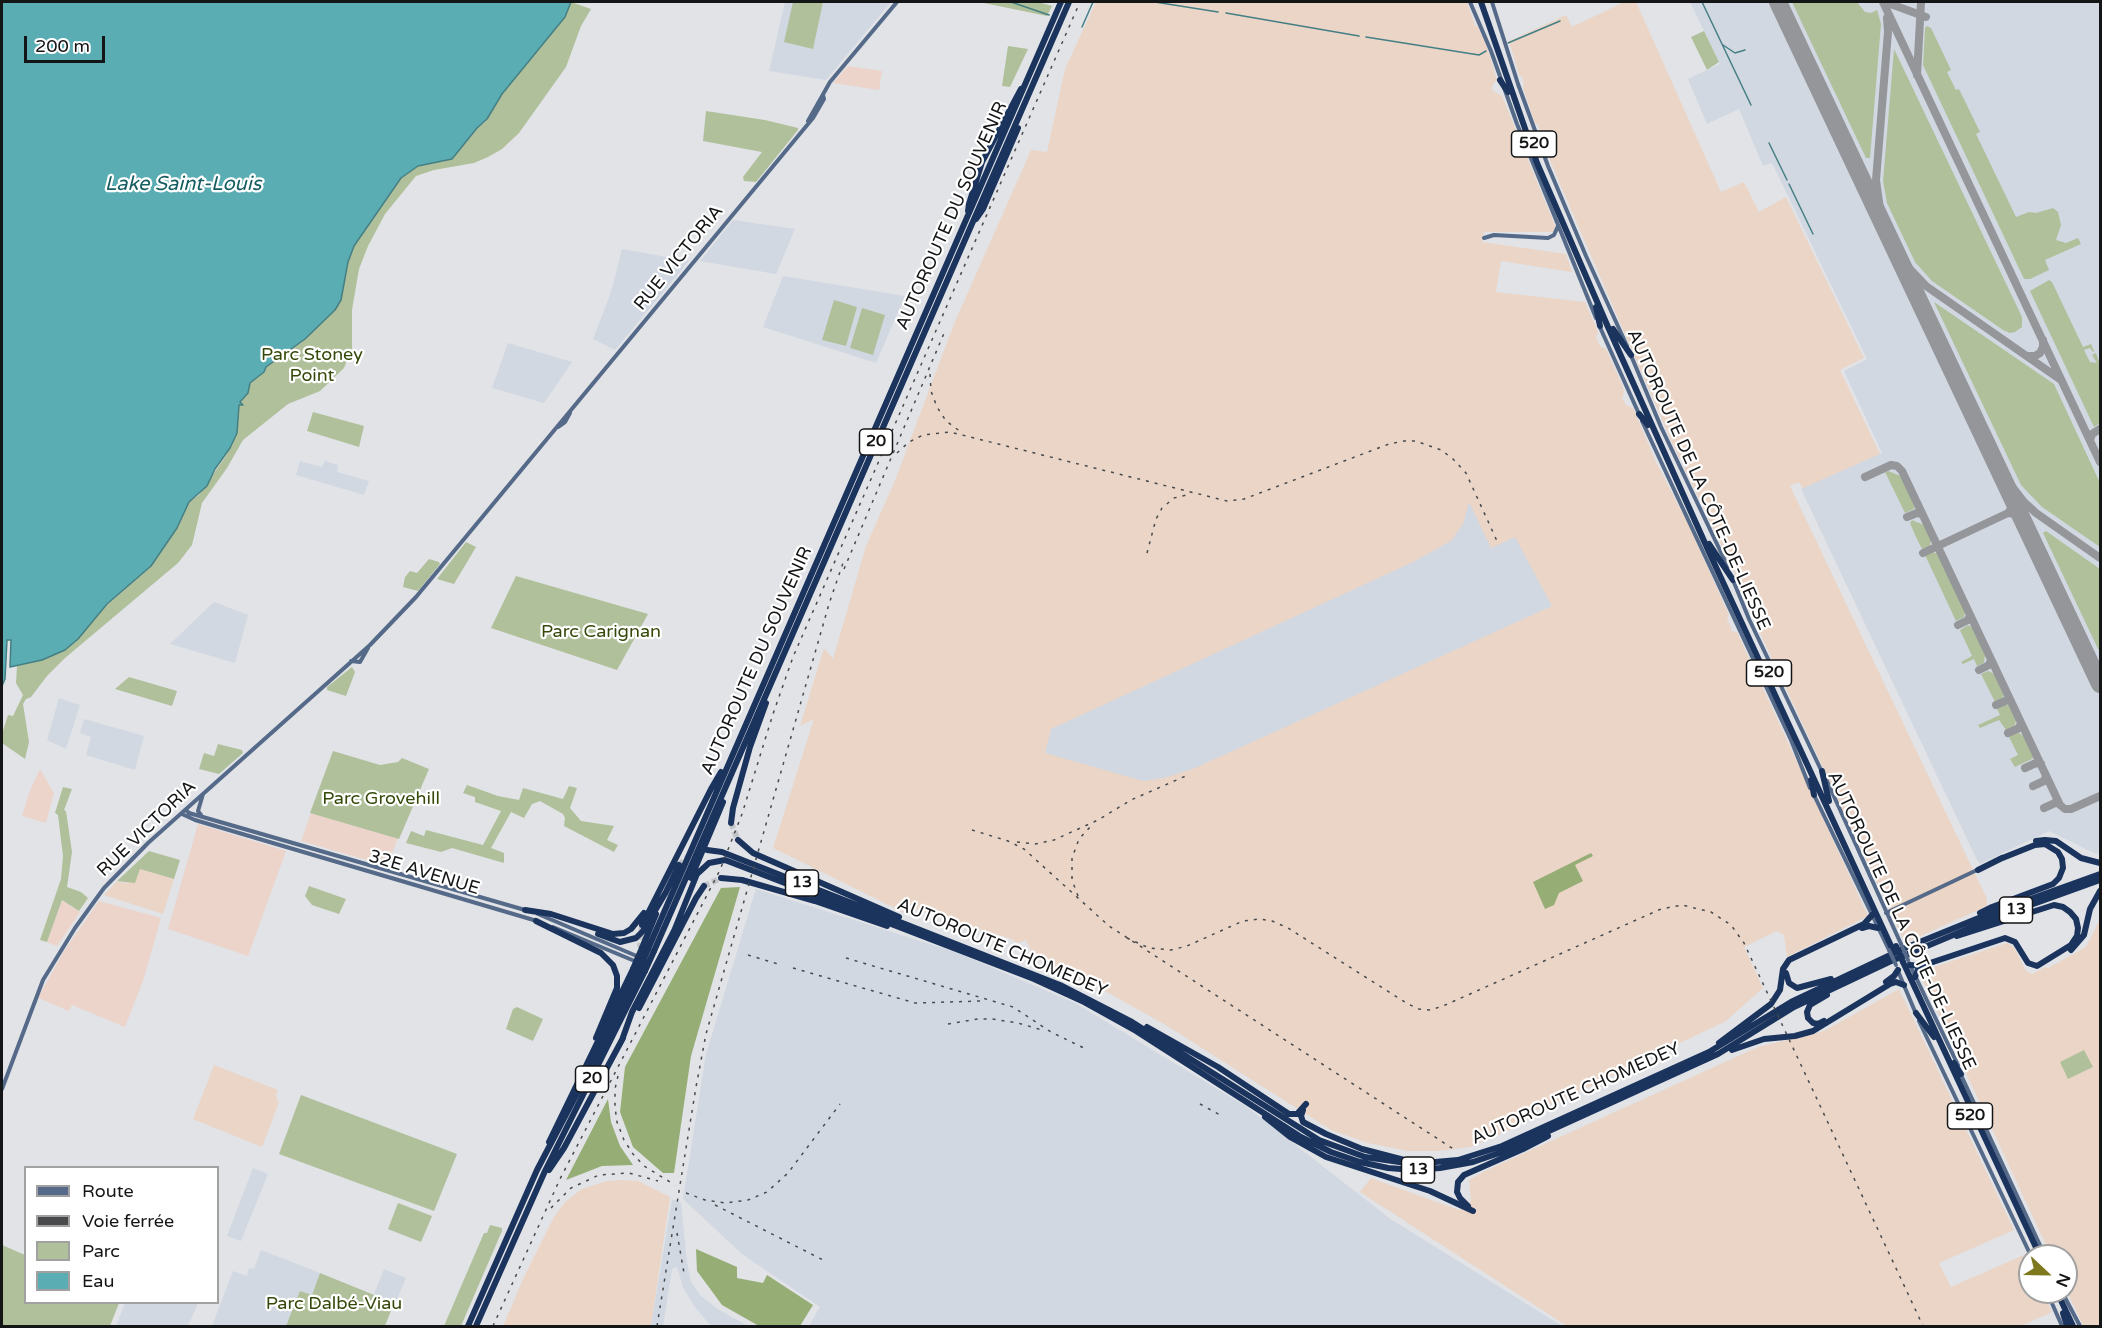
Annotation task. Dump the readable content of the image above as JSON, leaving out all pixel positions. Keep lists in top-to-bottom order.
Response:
{
  "streets": {
    "highway": [
      "520",
      "AUTOROUTE DU SOUVENIR",
      "20",
      "AUTOROUTE DE LA CÔTE-DE-LIESSE",
      "13",
      "AUTOROUTE CHOMEDEY"
    ],
    "main road": ["RUE VICTORIA", "32E AVENUE"]
  },
  "crossings": [
    ["AUTOROUTE DU SOUVENIR", "32E AVENUE"],
    ["RUE VICTORIA", "32E AVENUE"]
  ],
  "water": ["Lake Saint-Louis"],
  "parks": [
    "Parc Stoney Point",
    "Parc Carignan",
    "Parc Grovehill",
    "Parc Dalbé-Viau"
  ],
  "legend": [
    "Route",
    "Voie ferrée",
    "Parc",
    "Eau"
  ],
  "scale_bar": "200 m",
  "north": "right"
}
